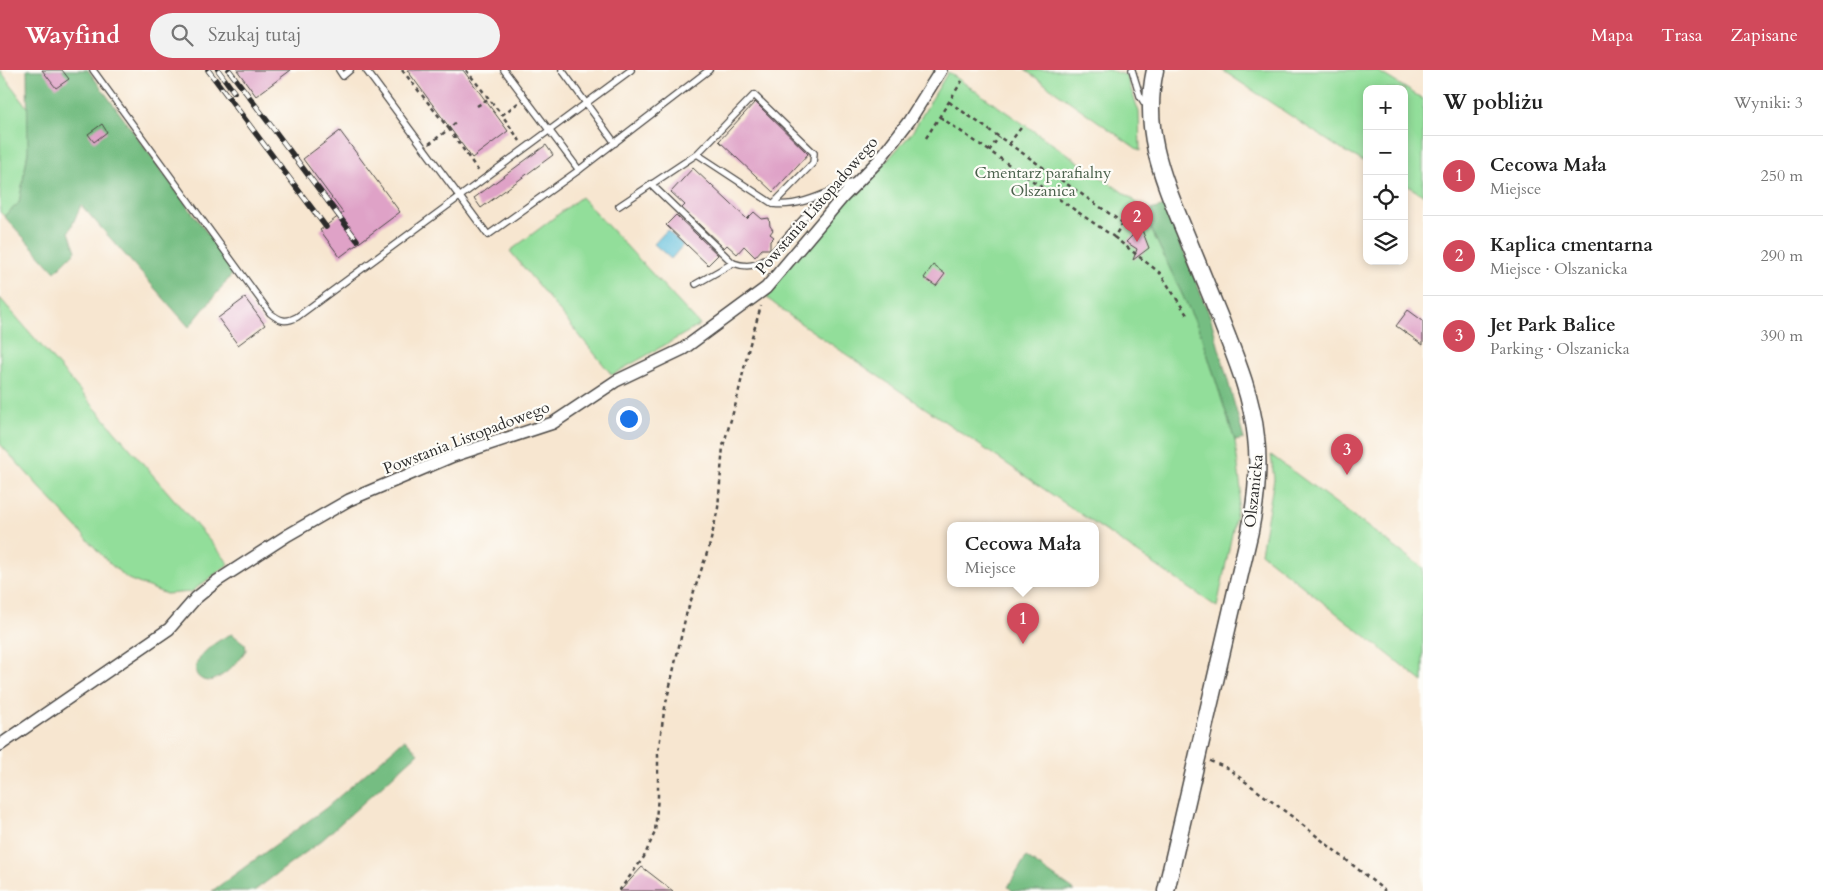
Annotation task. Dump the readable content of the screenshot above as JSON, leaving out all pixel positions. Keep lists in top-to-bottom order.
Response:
{
  "streets": {
    "street": ["Powstania Listopadowego", "Olszanicka"]
  },
  "parks": ["Cmentarz parafialny Olszanica"],
  "page": {
    "header": "Wayfind",
    "search": "Szukaj tutaj",
    "nav": ["Mapa", "Trasa", "Zapisane"],
    "heading": ["W pobliżu", "Wyniki: 3"],
    "map_buttons": ["+", "−"],
    "list": [
      {
        "mark": "1",
        "name": "Cecowa Mała",
        "note": "Miejsce",
        "value": "250 m"
      },
      {
        "mark": "2",
        "name": "Kaplica cmentarna",
        "note": "Miejsce · Olszanicka",
        "value": "290 m"
      },
      {
        "mark": "3",
        "name": "Jet Park Balice",
        "note": "Parking · Olszanicka",
        "value": "390 m"
      }
    ],
    "pins": ["2", "3", "1"],
    "popup": ["Cecowa Mała", "Miejsce"]
  }
}
